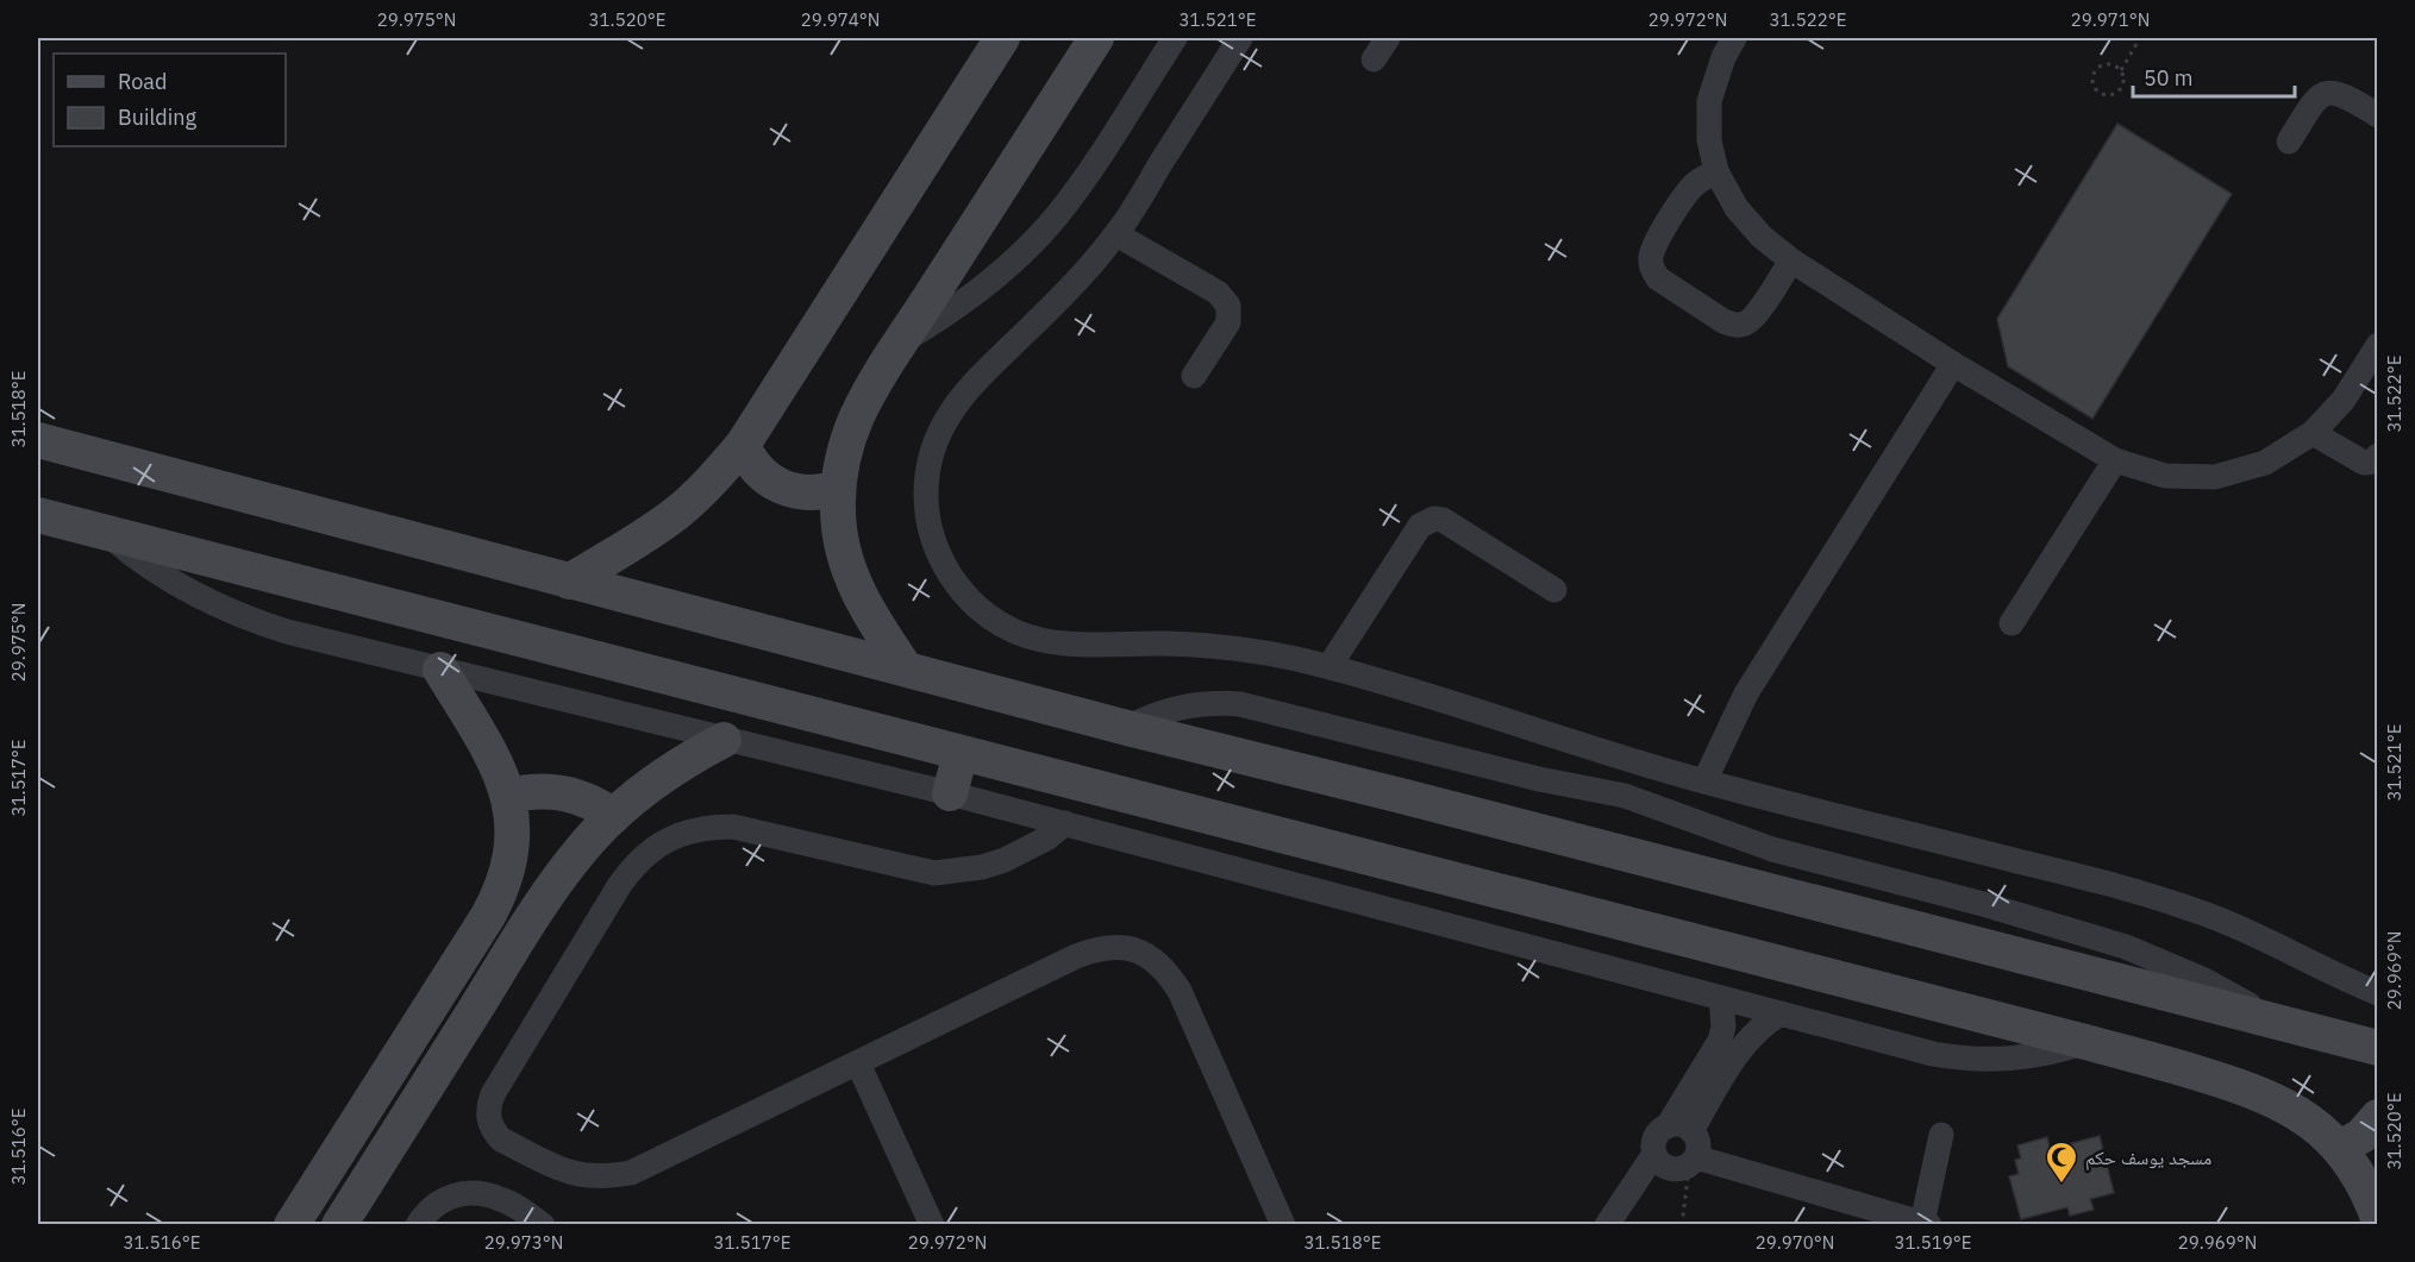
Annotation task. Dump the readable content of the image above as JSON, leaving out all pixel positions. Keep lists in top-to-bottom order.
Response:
{
  "places": {
    "mosque": ["مسجد يوسف حكم"]
  },
  "legend": ["Road", "Building"],
  "scale_bar": "50 m",
  "coordinates": [
    "29.975°N",
    "31.520°E",
    "29.974°N",
    "31.521°E",
    "29.972°N",
    "31.522°E",
    "29.971°N",
    "31.518°E",
    "31.517°E",
    "29.969°N",
    "31.516°E",
    "29.973°N",
    "29.970°N",
    "31.519°E"
  ]
}
